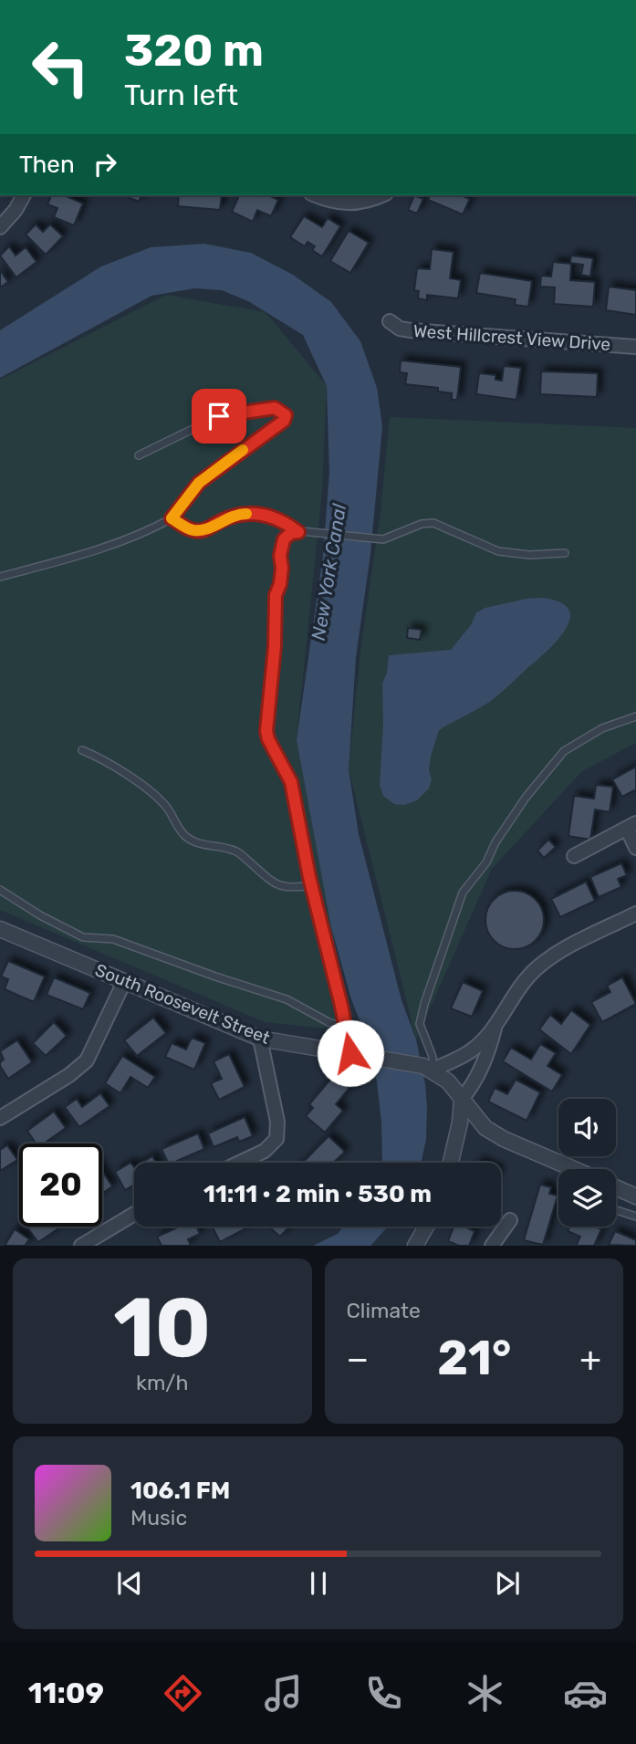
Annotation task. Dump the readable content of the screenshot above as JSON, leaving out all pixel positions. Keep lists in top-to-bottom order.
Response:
{
  "streets": {
    "street": ["West Hillcrest View Drive", "South Roosevelt Street"]
  },
  "water": ["New York Canal"],
  "page": {
    "turn": ["320 m", "Turn left"],
    "then": "Then",
    "limit": "20",
    "trip": "11:11 · 2 min · 530 m",
    "tile": [
      ["10", "km/h"],
      "Climate"
    ],
    "heat": ["−", "21°", "+"],
    "song": ["106.1 FM", "Music"],
    "tabs": "11:09"
  }
}
